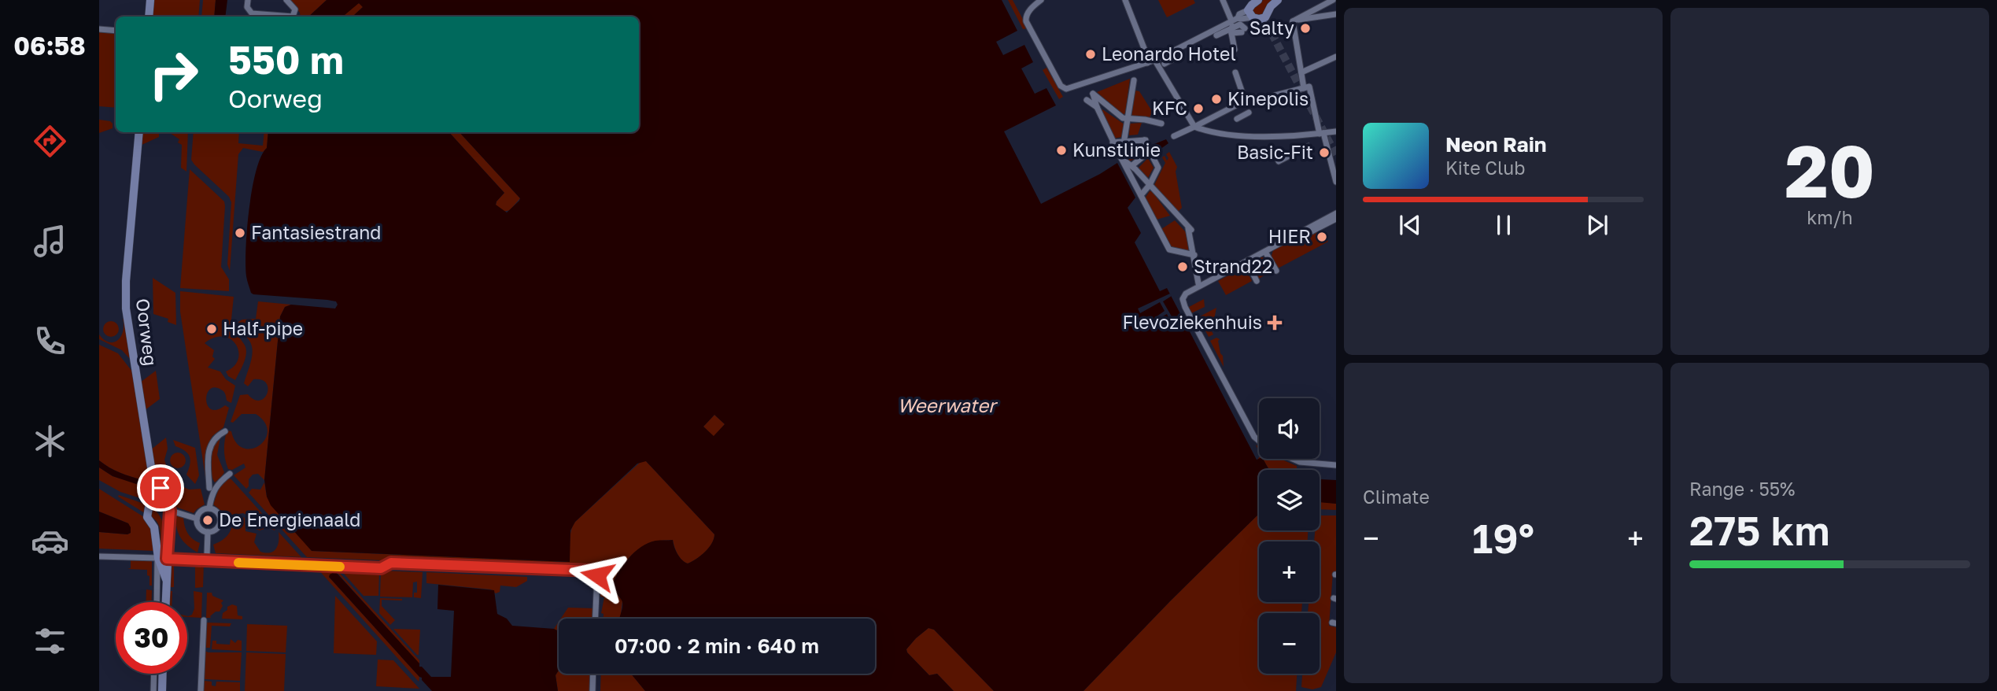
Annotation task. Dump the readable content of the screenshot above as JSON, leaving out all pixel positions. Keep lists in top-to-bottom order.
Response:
{
  "streets": {
    "street": ["Oorweg"]
  },
  "water": ["Weerwater"],
  "places": {
    "other": [
      "Salty",
      "Leonardo Hotel",
      "Kinepolis",
      "KFC",
      "Kunstlinie",
      "Basic-Fit",
      "Fantasiestrand",
      "HIER",
      "Strand22",
      "Half-pipe",
      "De Energienaald"
    ],
    "health": ["Flevoziekenhuis"]
  },
  "page": {
    "tabs": "06:58",
    "tile": [
      ["20", "km/h"],
      "Climate",
      ["Range · 55%", "275 km"]
    ],
    "turn": ["550 m", "Oorweg"],
    "song": ["Neon Rain", "Kite Club"],
    "map_buttons": ["+", "−"],
    "heat": ["−", "19°", "+"],
    "limit": "30",
    "trip": "07:00 · 2 min · 640 m"
  }
}
